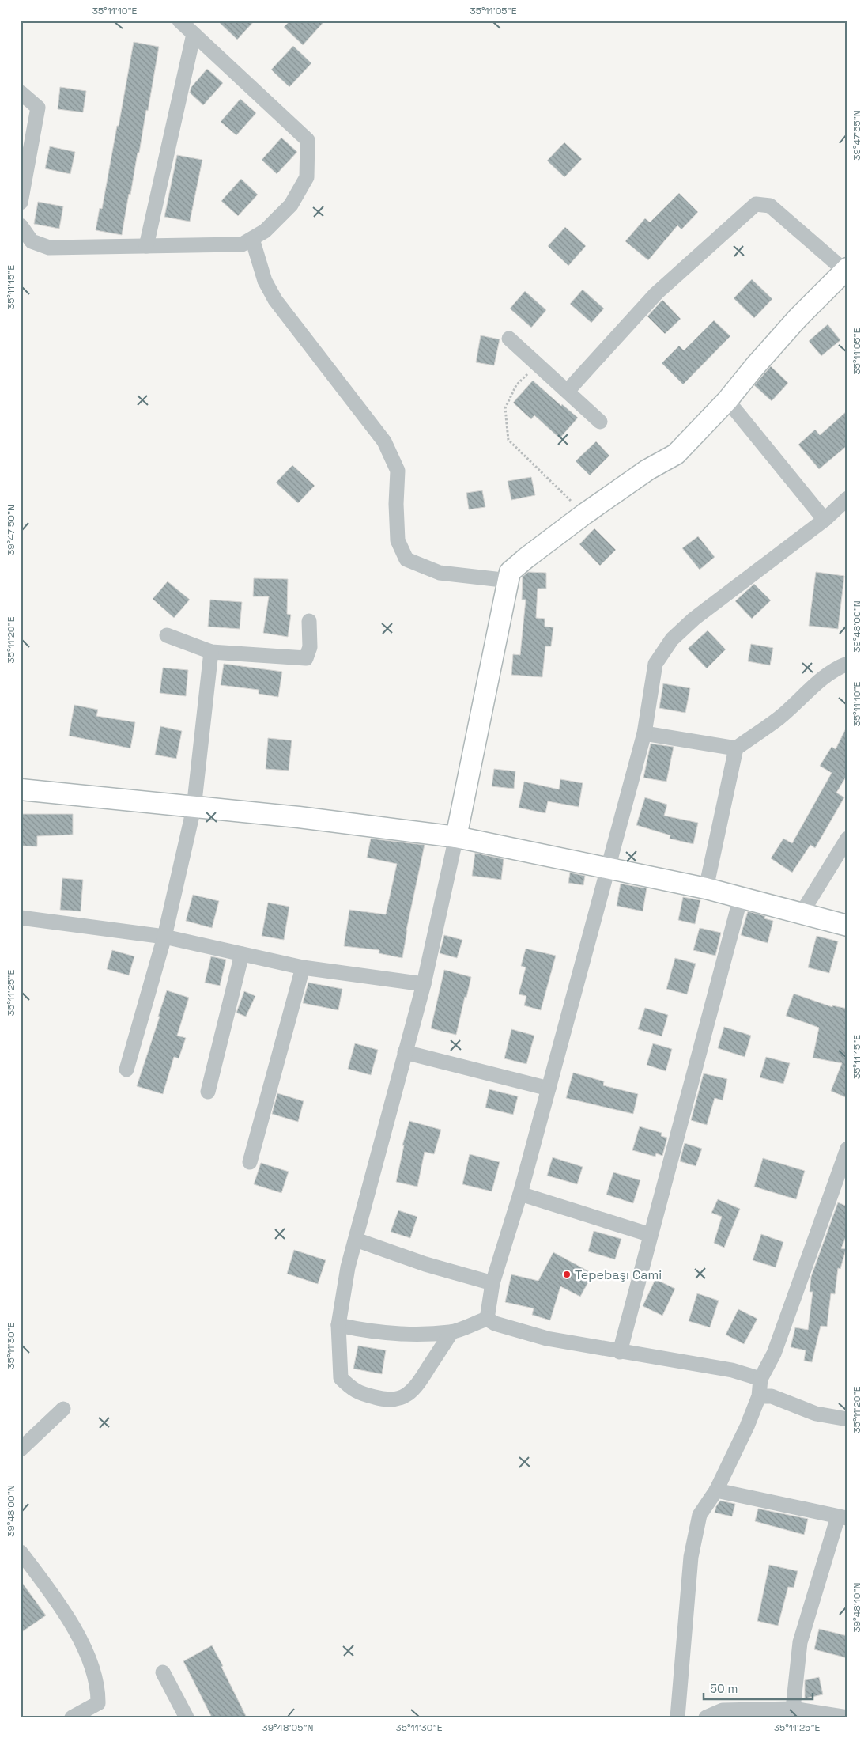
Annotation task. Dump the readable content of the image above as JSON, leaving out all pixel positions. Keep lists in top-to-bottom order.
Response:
{
  "places": ["Tepebaşı Cami"],
  "scale_bar": "50 m",
  "coordinates": [
    "35°11'10\"E",
    "35°11'05\"E",
    "39°47'55\"N",
    "35°11'15\"E",
    "39°47'50\"N",
    "39°48'00\"N",
    "35°11'20\"E",
    "35°11'25\"E",
    "35°11'30\"E",
    "39°48'10\"N",
    "39°48'05\"N"
  ]
}
